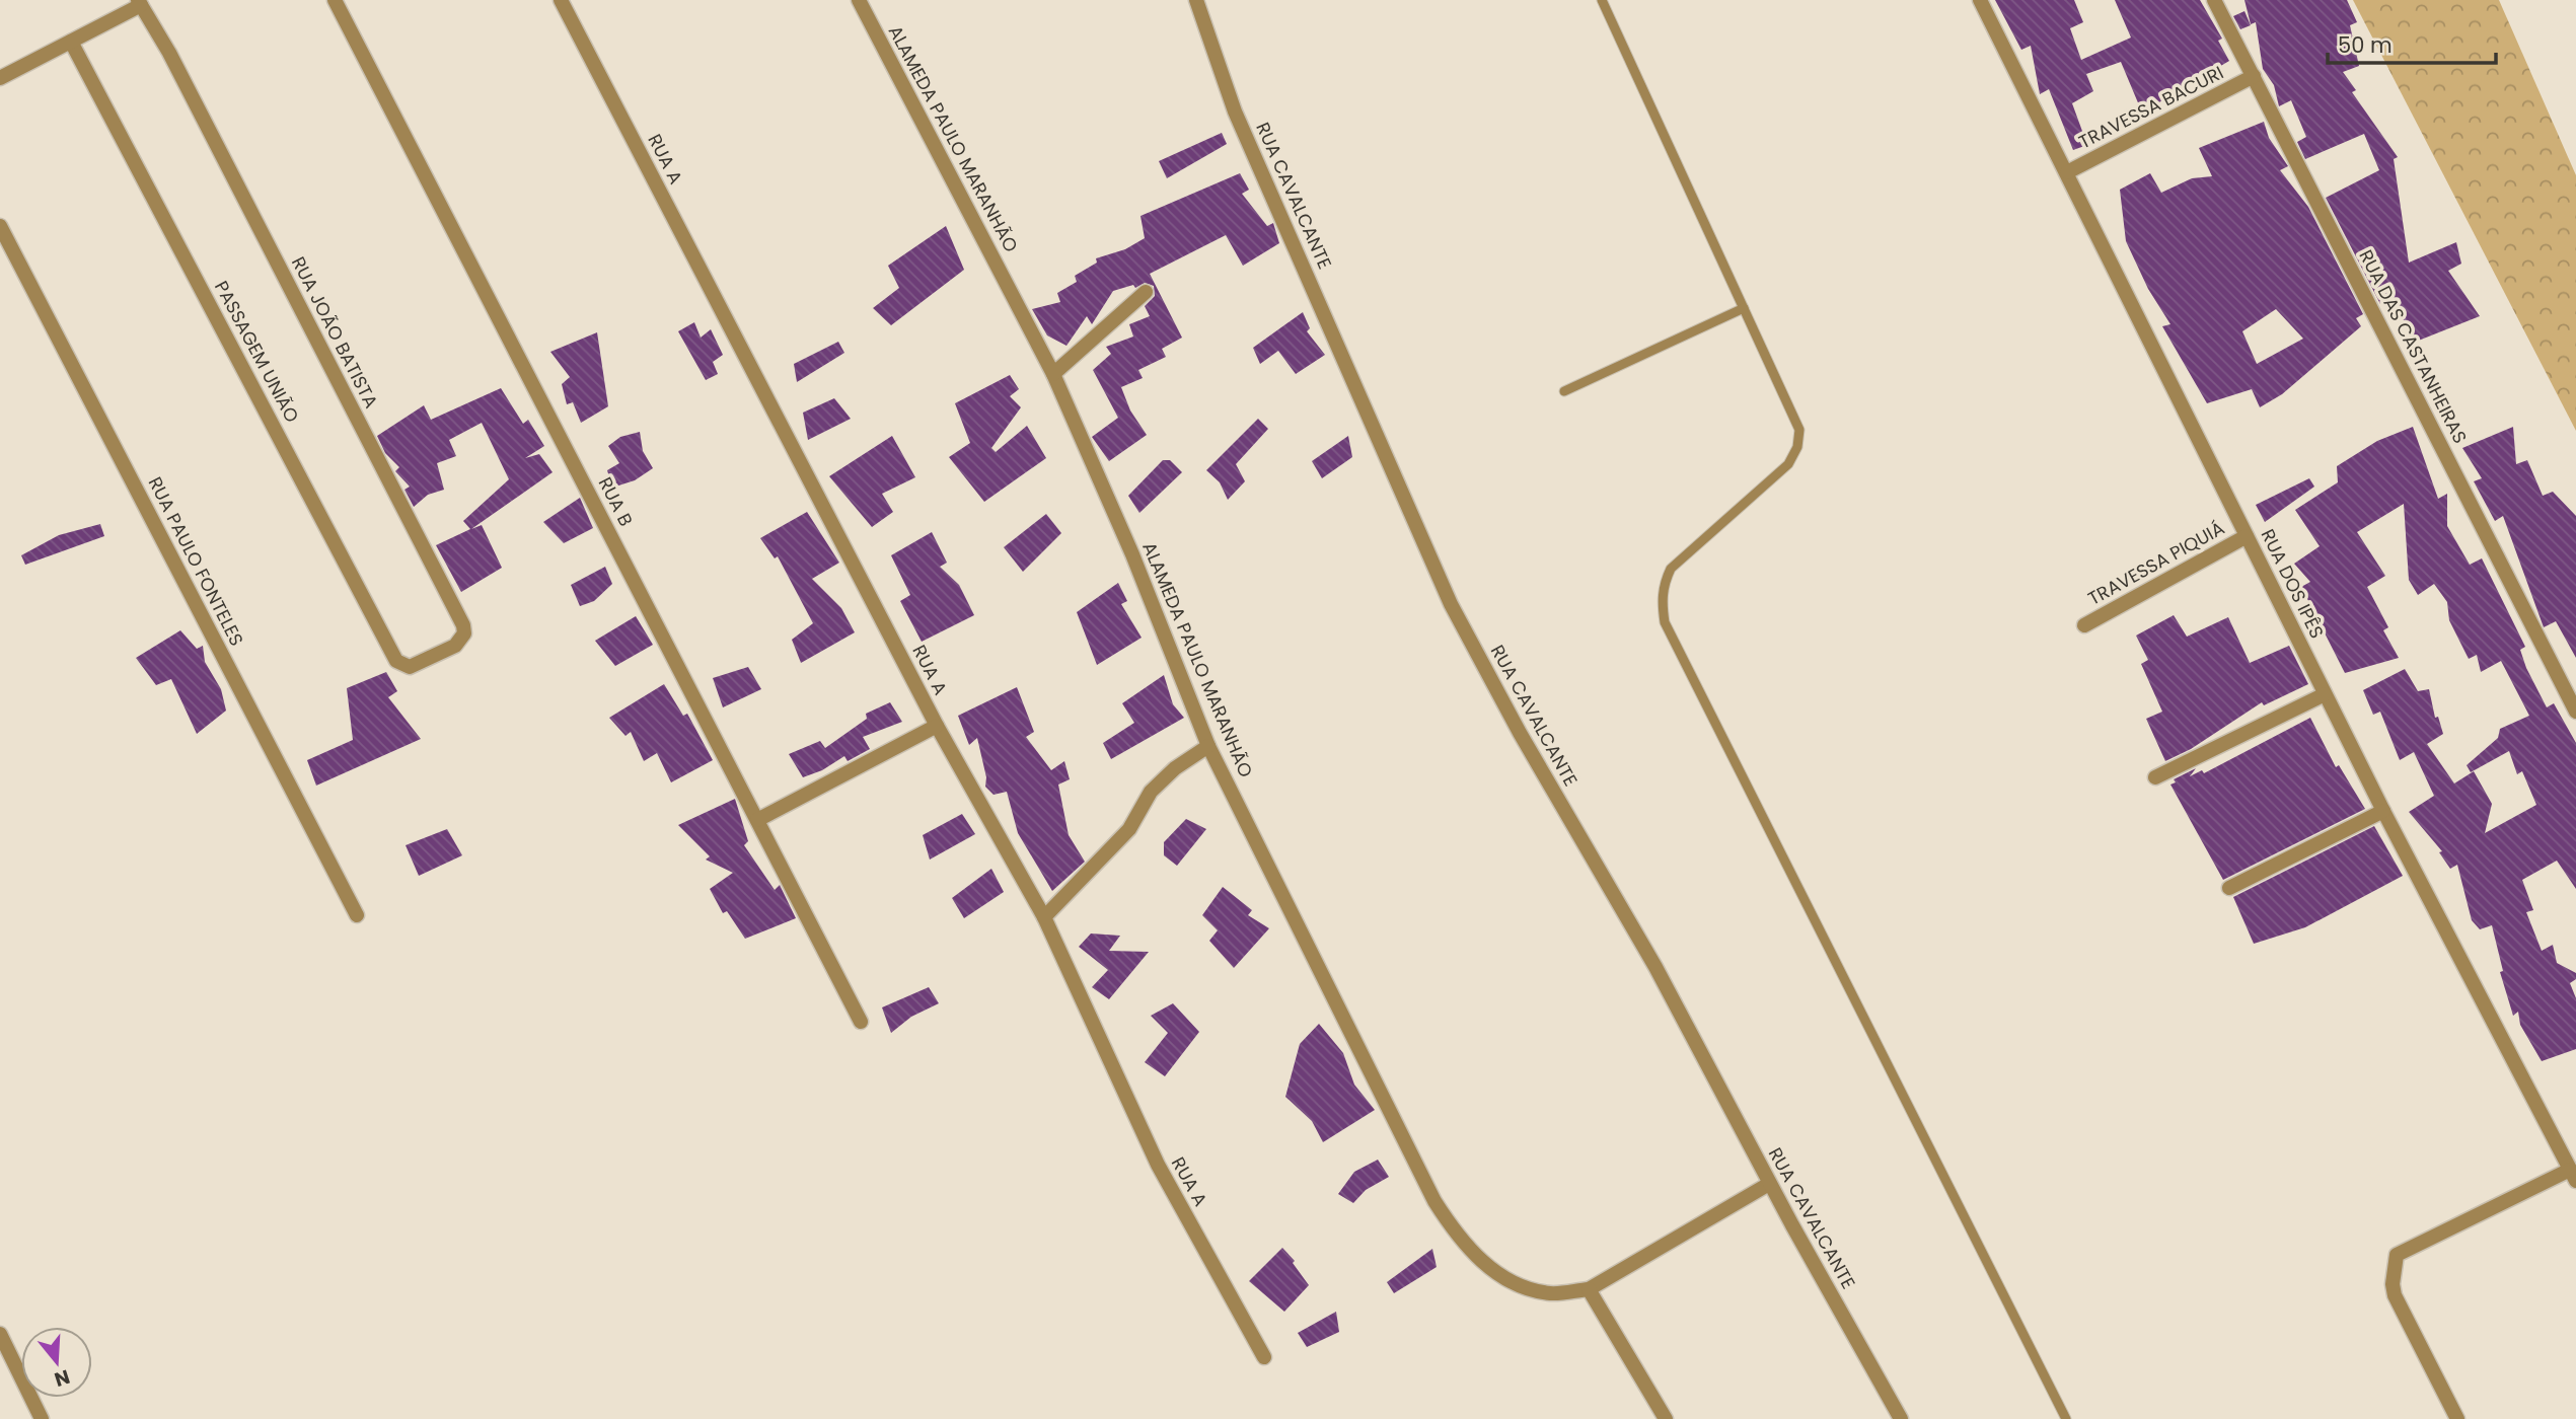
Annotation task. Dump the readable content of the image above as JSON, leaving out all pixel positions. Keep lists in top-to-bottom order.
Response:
{
  "streets": {
    "street": [
      "TRAVESSA BACURI",
      "ALAMEDA PAULO MARANHÃO",
      "RUA A",
      "RUA CAVALCANTE",
      "RUA JOÃO BATISTA",
      "RUA DAS CASTANHEIRAS",
      "PASSAGEM UNIÃO",
      "RUA B",
      "RUA PAULO FONTELES",
      "TRAVESSA PIQUIÁ",
      "RUA DOS IPÊS"
    ]
  },
  "crossings": [
    ["TRAVESSA BACURI", "RUA DAS CASTANHEIRAS"],
    ["TRAVESSA BACURI", "RUA DOS IPÊS"],
    ["ALAMEDA PAULO MARANHÃO", "RUA CAVALCANTE"],
    ["RUA JOÃO BATISTA", "PASSAGEM UNIÃO"],
    ["TRAVESSA PIQUIÁ", "RUA DOS IPÊS"]
  ],
  "scale_bar": "50 m",
  "north": "bottom"
}
